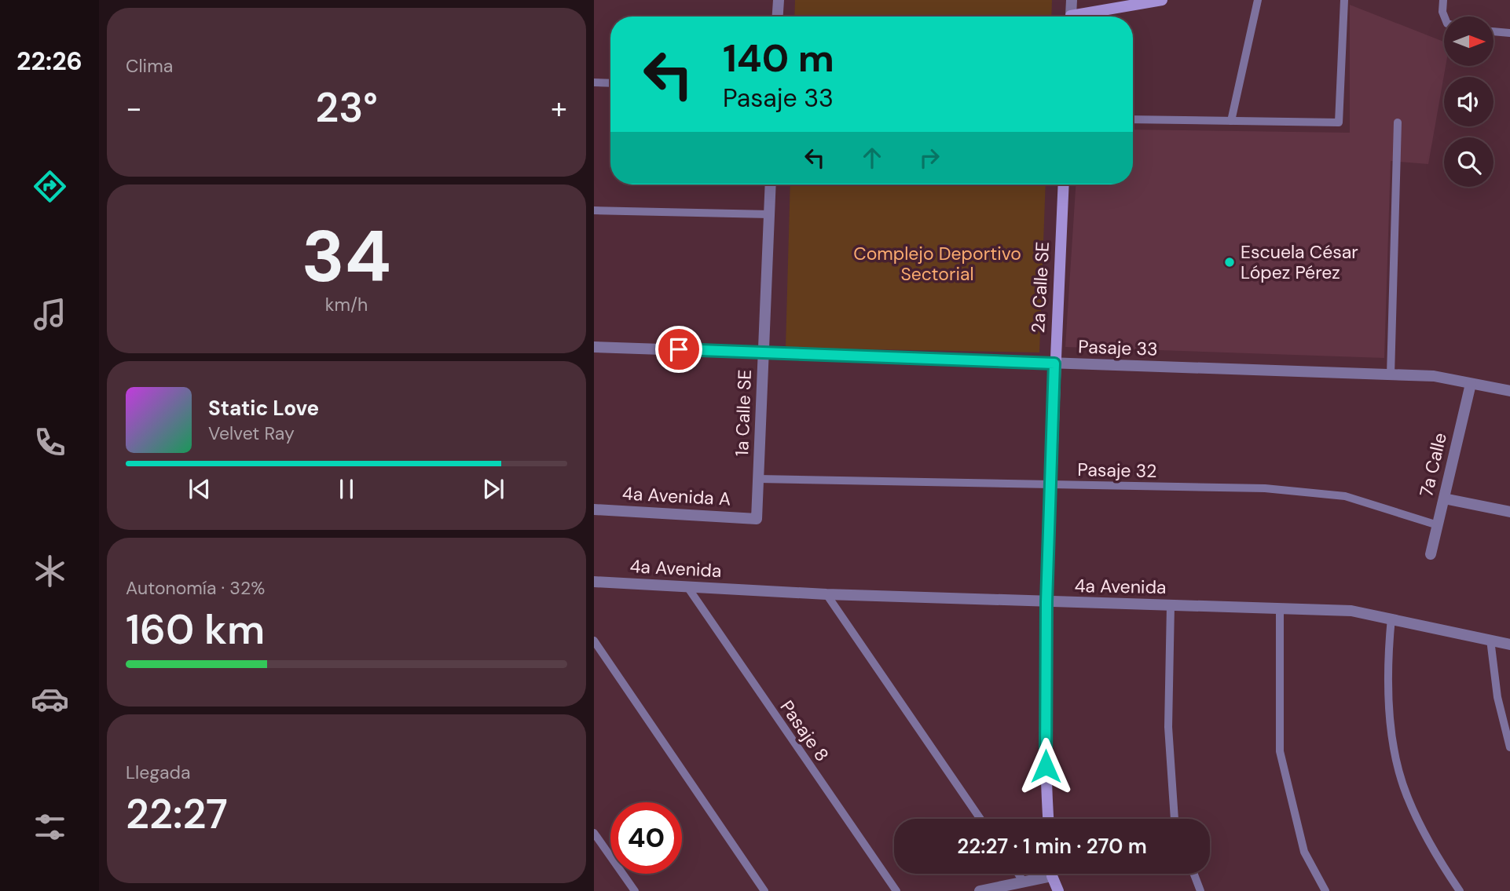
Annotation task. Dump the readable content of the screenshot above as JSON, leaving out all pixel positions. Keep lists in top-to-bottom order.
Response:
{
  "streets": {
    "street": [
      "2a Calle SE",
      "Pasaje 33",
      "1a Calle SE",
      "7a Calle",
      "4a Avenida A",
      "4a Avenida"
    ],
    "lane": ["Pasaje 32", "Pasaje 8"]
  },
  "crossings": [
    ["2a Calle SE", "Pasaje 33"],
    ["2a Calle SE", "Pasaje 32"],
    ["2a Calle SE", "4a Avenida"],
    ["Pasaje 33", "1a Calle SE"],
    ["Pasaje 33", "7a Calle"],
    ["1a Calle SE", "Pasaje 32"],
    ["1a Calle SE", "4a Avenida A"],
    ["7a Calle", "Pasaje 32"],
    ["4a Avenida", "Pasaje 8"]
  ],
  "parks": ["Complejo Deportivo Sectorial"],
  "places": ["Escuela César López Pérez"],
  "north": "right",
  "page": {
    "tabs": "22:26",
    "tile": [
      "Clima",
      ["34", "km/h"],
      ["Autonomía · 32%", "160 km"],
      ["Llegada", "22:27"]
    ],
    "turn": ["140 m", "Pasaje 33"],
    "heat": ["−", "23°", "+"],
    "song": ["Static Love", "Velvet Ray"],
    "limit": "40",
    "trip": "22:27 · 1 min · 270 m"
  }
}
